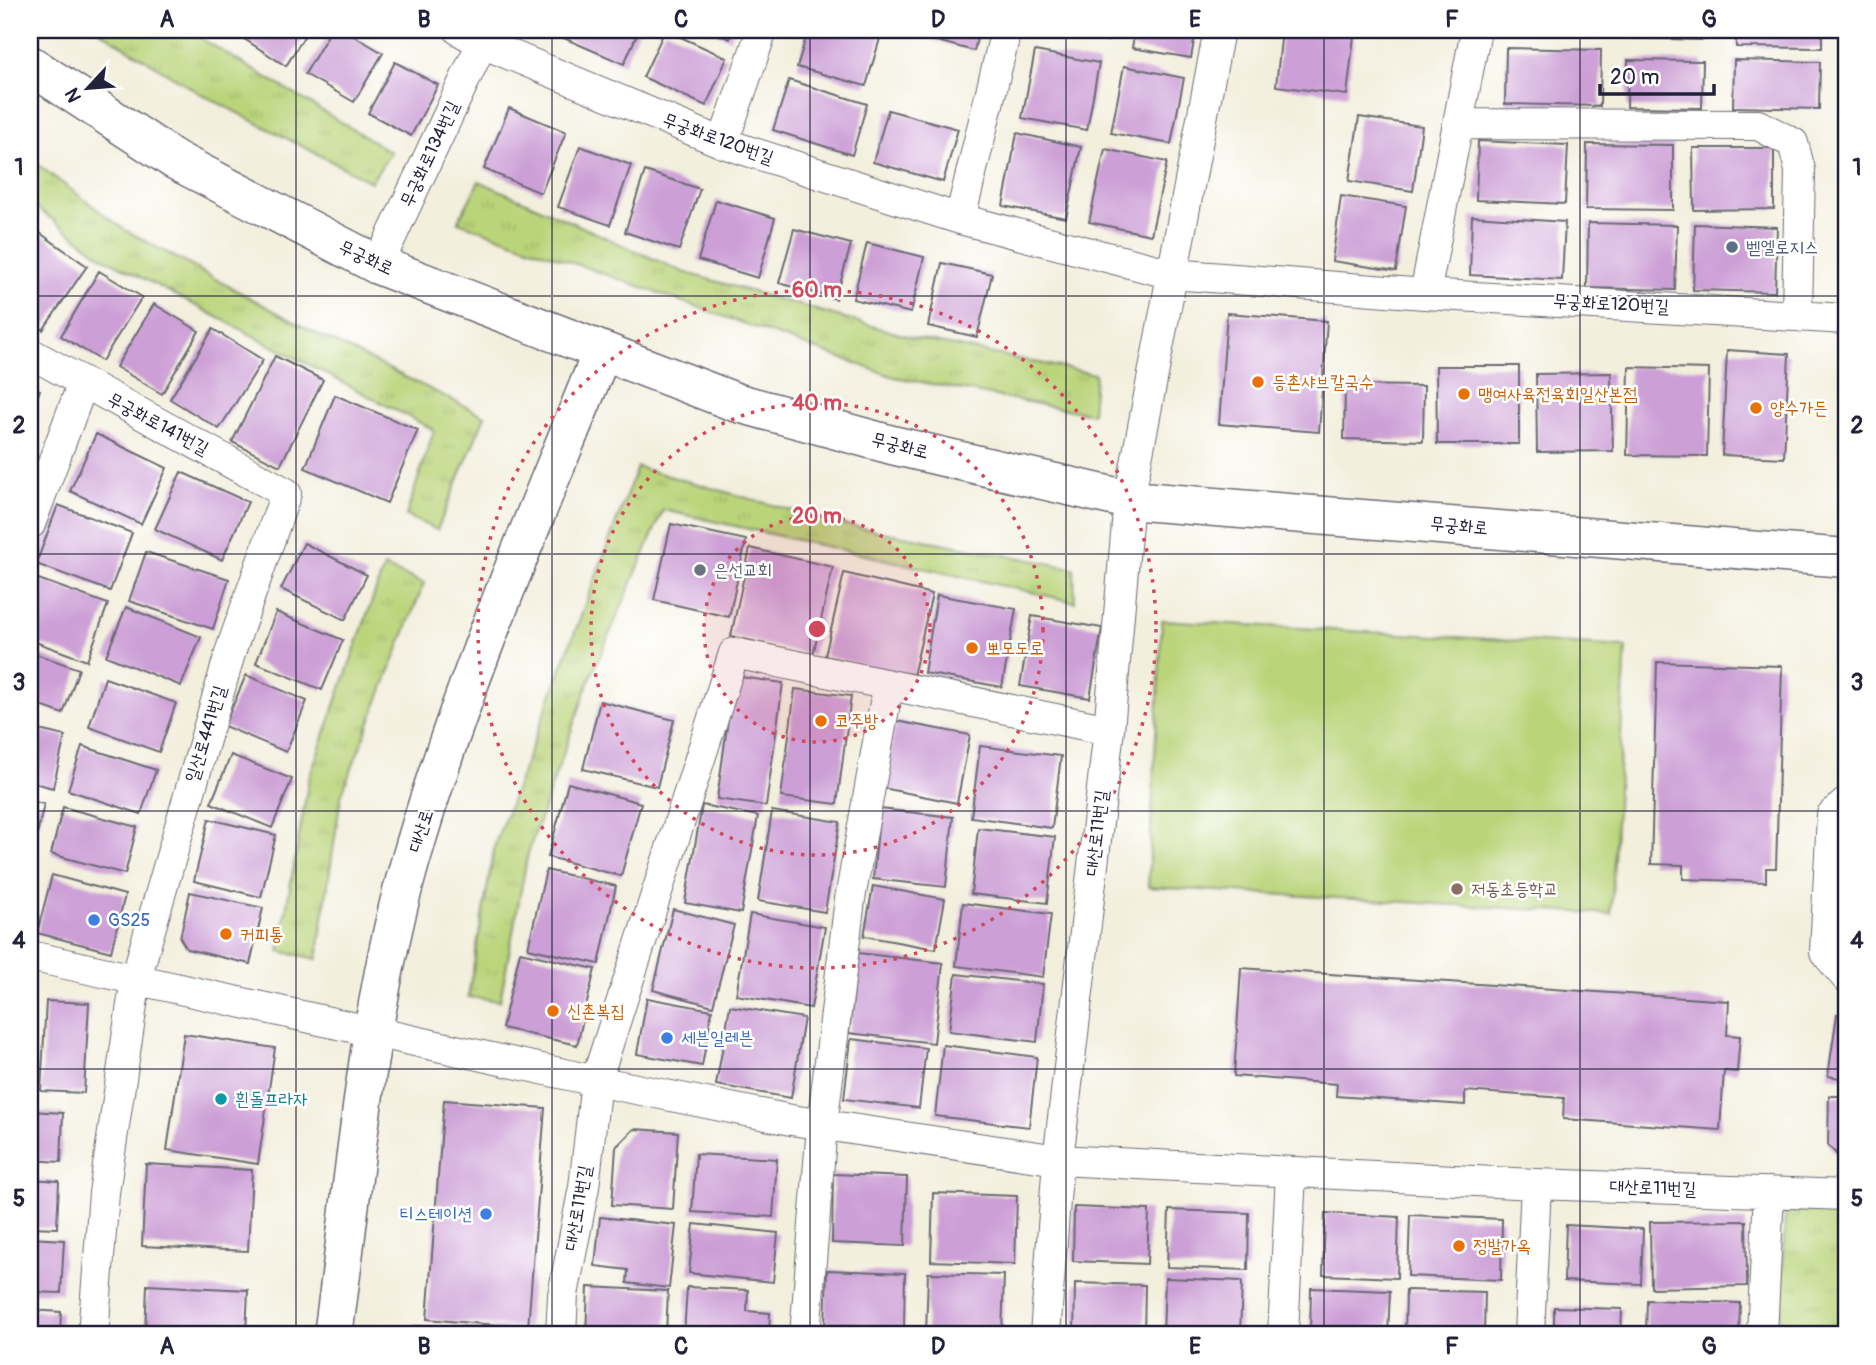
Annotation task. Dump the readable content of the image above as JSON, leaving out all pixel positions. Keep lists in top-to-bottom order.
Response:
{
  "streets": {
    "main road": ["무궁화로", "대산로"],
    "street": [
      "무궁화로120번길",
      "무궁화로134번길",
      "무궁화로141번길",
      "일산로441번길",
      "대산로11번길"
    ]
  },
  "crossings": [
    ["무궁화로120번길", "무궁화로134번길"],
    ["무궁화로134번길", "무궁화로"],
    ["무궁화로", "대산로"],
    ["무궁화로141번길", "일산로441번길"],
    ["대산로", "대산로11번길"]
  ],
  "places": [
    "벧엘로지스",
    "등촌샤브칼국수",
    "맹여사육전육회일산본점",
    "양수가든",
    "은선교회",
    "뽀모도로",
    "코주방",
    "저동초등학교",
    "GS25",
    "커피통",
    "신촌복집",
    "세븐일레븐",
    "흰돌프라자",
    "티스테이션",
    "정발가옥"
  ],
  "scale_bar": "20 m",
  "north": "bottom left",
  "grid": {
    "columns": [
      "A",
      "B",
      "C",
      "D",
      "E",
      "F",
      "G"
    ],
    "rows": [
      "1",
      "2",
      "3",
      "4",
      "5"
    ]
  },
  "rings": ["60 m", "40 m", "20 m"]
}
